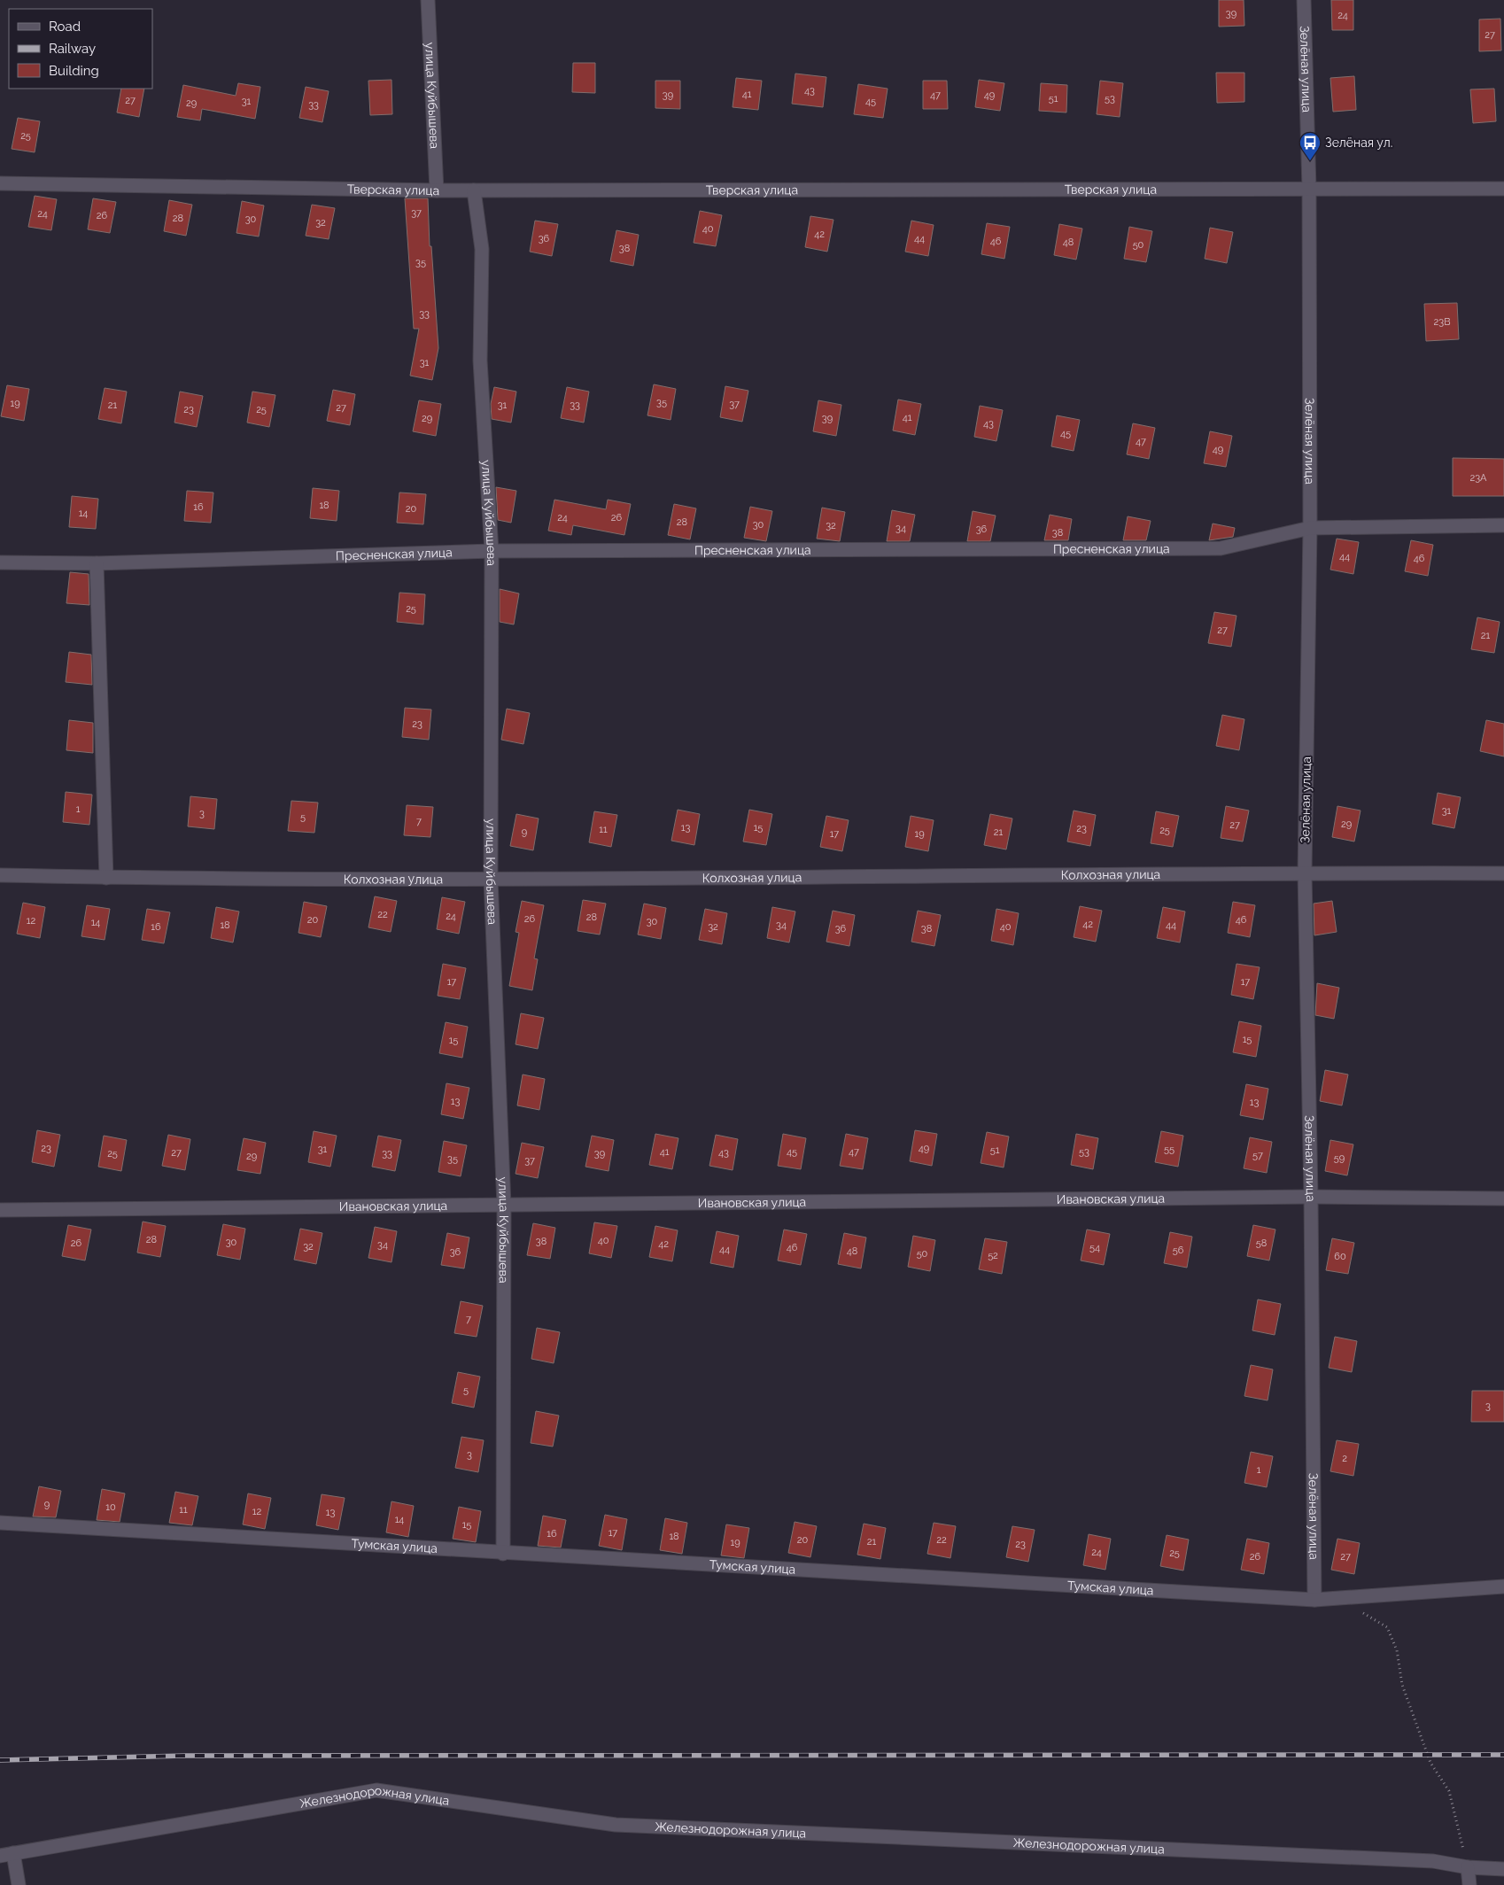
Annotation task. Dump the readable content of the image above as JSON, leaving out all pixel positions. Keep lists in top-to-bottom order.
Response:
{
  "streets": {
    "street": [
      "Зелёная улица",
      "улица Куйбышева",
      "Тверская улица",
      "Пресненская улица",
      "Колхозная улица",
      "Ивановская улица",
      "Тумская улица",
      "Железнодорожная улица"
    ]
  },
  "crossings": [
    ["Зелёная улица", "Тверская улица"],
    ["Зелёная улица", "Пресненская улица"],
    ["Зелёная улица", "Колхозная улица"],
    ["Зелёная улица", "Ивановская улица"],
    ["Зелёная улица", "Тумская улица"],
    ["улица Куйбышева", "Тверская улица"],
    ["улица Куйбышева", "Пресненская улица"],
    ["улица Куйбышева", "Колхозная улица"],
    ["улица Куйбышева", "Ивановская улица"],
    ["улица Куйбышева", "Тумская улица"]
  ],
  "places": {
    "bus stop": ["Зелёная ул."]
  },
  "house_numbers": [
    "39",
    "24",
    "27",
    "43",
    "41",
    "39",
    "47",
    "49",
    "51",
    "53",
    "27",
    "31",
    "45",
    "29",
    "33",
    "25",
    "37",
    "24",
    "26",
    "28",
    "30",
    "32",
    "40",
    "42",
    "36",
    "44",
    "46",
    "48",
    "50",
    "38",
    "35",
    "33",
    "23В",
    "31",
    "35",
    "19",
    "37",
    "21",
    "31",
    "33",
    "27",
    "23",
    "25",
    "41",
    "29",
    "39",
    "43",
    "45",
    "47",
    "49",
    "23А",
    "18",
    "16",
    "20",
    "14",
    "24",
    "26",
    "28",
    "30",
    "32",
    "34",
    "36",
    "38",
    "44",
    "46",
    "25",
    "27",
    "21",
    "23",
    "1",
    "31",
    "3",
    "5",
    "7",
    "29",
    "27",
    "13",
    "15",
    "23",
    "11",
    "25",
    "9",
    "21",
    "17",
    "19",
    "22",
    "24",
    "28",
    "26",
    "20",
    "46",
    "12",
    "30",
    "14",
    "42",
    "18",
    "34",
    "44",
    "16",
    "32",
    "40",
    "36",
    "38",
    "17",
    "17",
    "15",
    "15",
    "13",
    "13",
    "23",
    "49",
    "31",
    "55",
    "51",
    "41",
    "45",
    "47",
    "53",
    "27",
    "43",
    "25",
    "33",
    "39",
    "57",
    "29",
    "59",
    "35",
    "37",
    "28",
    "40",
    "38",
    "30",
    "26",
    "58",
    "42",
    "34",
    "32",
    "46",
    "54",
    "44",
    "56",
    "48",
    "36",
    "50",
    "52",
    "60",
    "7",
    "5",
    "3",
    "3",
    "2",
    "1",
    "9",
    "10",
    "11",
    "12",
    "13",
    "14",
    "15",
    "17",
    "16",
    "18",
    "20",
    "22",
    "21",
    "19",
    "23",
    "24",
    "25",
    "26",
    "27"
  ],
  "legend": ["Road", "Railway", "Building"]
}
